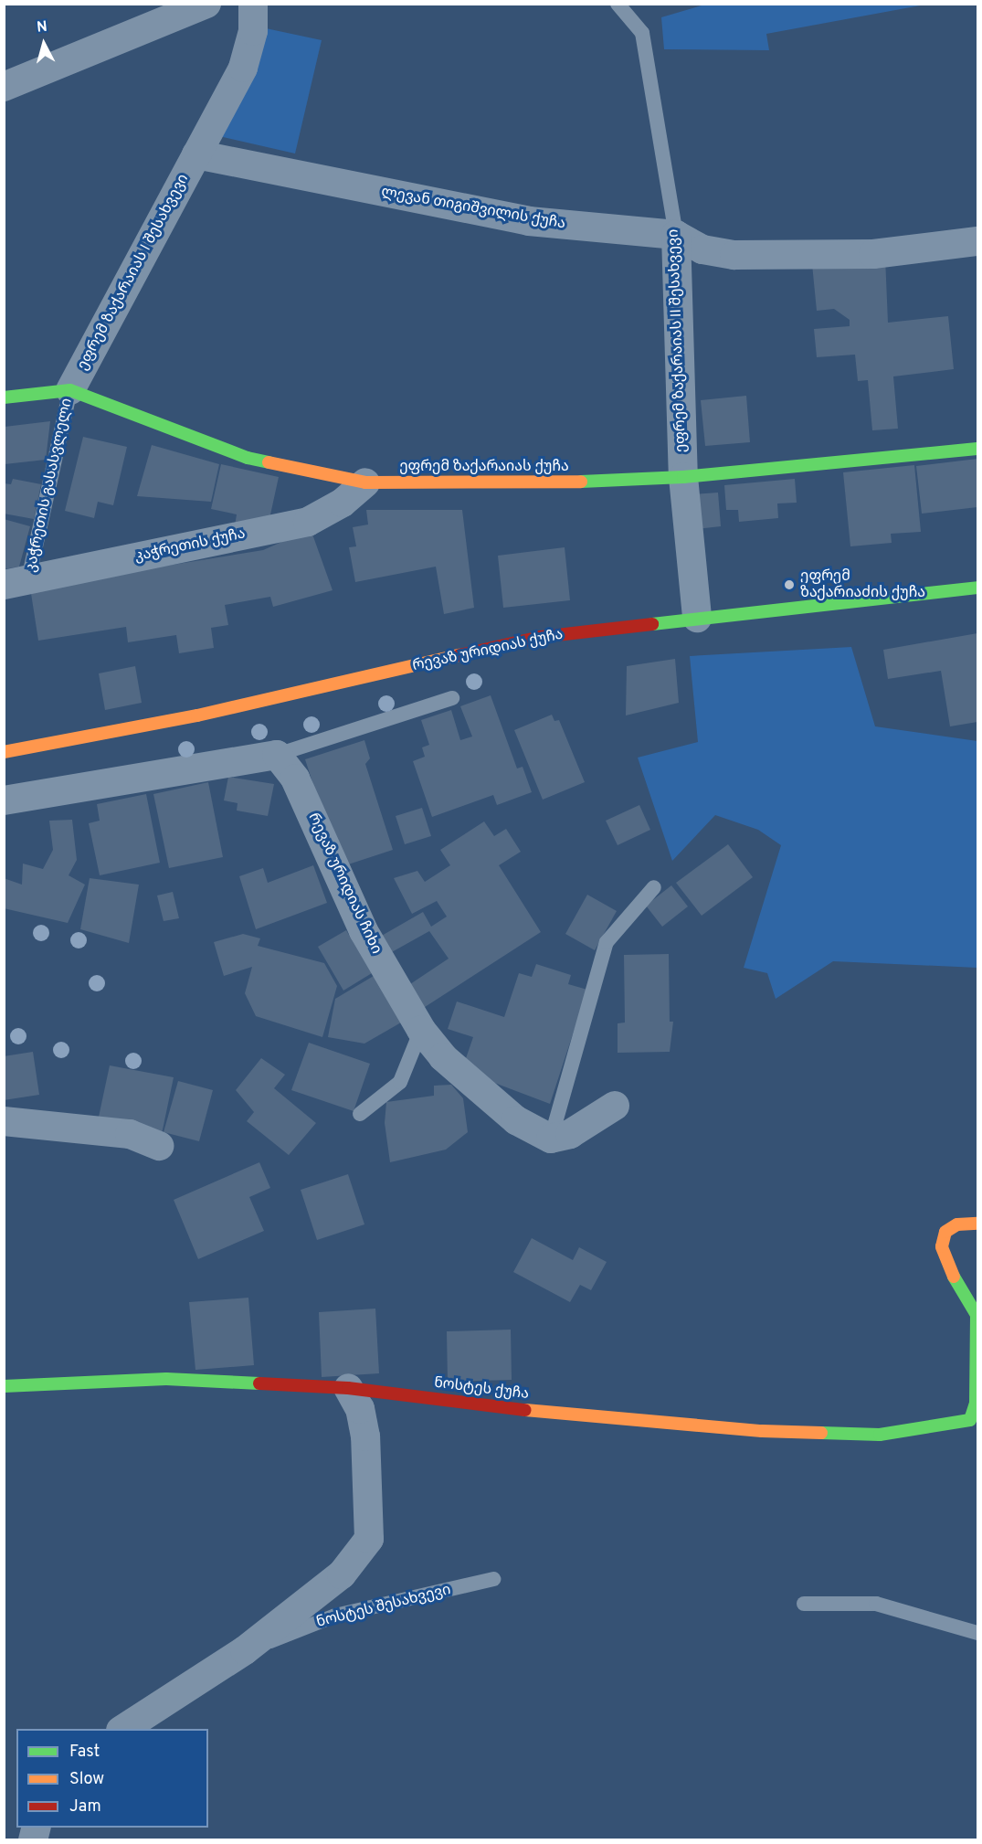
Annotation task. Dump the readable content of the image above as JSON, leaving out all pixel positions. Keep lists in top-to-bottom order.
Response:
{
  "streets": {
    "street": [
      "ლევან თიგიშვილის ქუჩა",
      "ეფრემ ზაქარაიას I შესახვევი",
      "ეფრემ ზაქარაიას II შესახვევი",
      "ეფრემ ზაქარაიას ქუჩა",
      "კაჭრეთის ქუჩა",
      "რევაზ ურიდიას ქუჩა",
      "რევაზ ურიდიას ჩიხი",
      "ნოსტეს ქუჩა",
      "ნოსტეს შესახვევი"
    ],
    "lane": ["კაჭრეთის გასასვლელი"]
  },
  "crossings": [
    ["ლევან თიგიშვილის ქუჩა", "ეფრემ ზაქარაიას I შესახვევი"],
    ["ლევან თიგიშვილის ქუჩა", "ეფრემ ზაქარაიას II შესახვევი"],
    ["ეფრემ ზაქარაიას I შესახვევი", "ეფრემ ზაქარაიას ქუჩა"],
    ["ეფრემ ზაქარაიას I შესახვევი", "კაჭრეთის გასასვლელი"],
    ["ეფრემ ზაქარაიას II შესახვევი", "ეფრემ ზაქარაიას ქუჩა"],
    ["ეფრემ ზაქარაიას II შესახვევი", "რევაზ ურიდიას ქუჩა"],
    ["ეფრემ ზაქარაიას ქუჩა", "კაჭრეთის გასასვლელი"],
    ["ეფრემ ზაქარაიას ქუჩა", "კაჭრეთის ქუჩა"],
    ["კაჭრეთის გასასვლელი", "კაჭრეთის ქუჩა"],
    ["ნოსტეს ქუჩა", "ნოსტეს შესახვევი"]
  ],
  "places": ["ეფრემ ზაქარიაძის ქუჩა"],
  "legend": ["Fast", "Slow", "Jam"],
  "north": "top"
}
